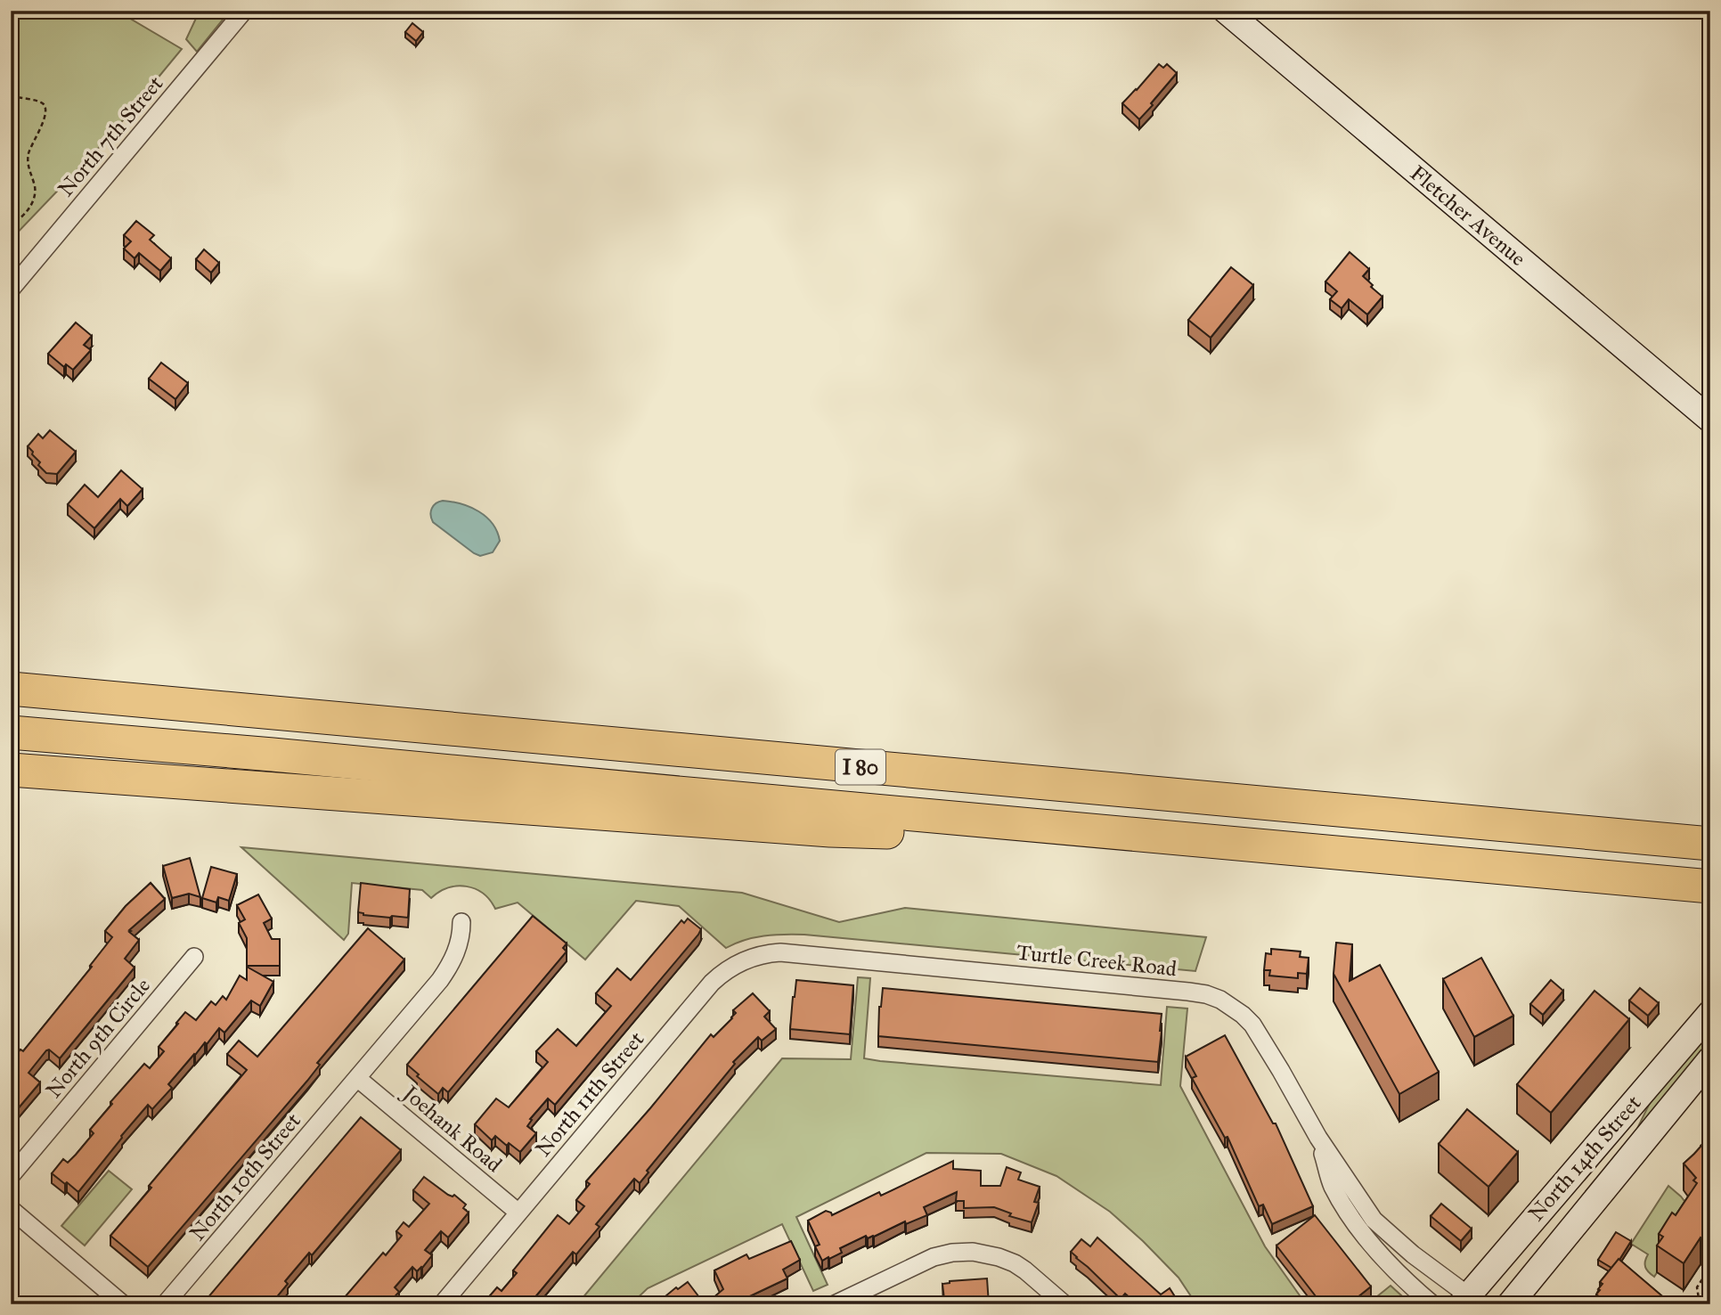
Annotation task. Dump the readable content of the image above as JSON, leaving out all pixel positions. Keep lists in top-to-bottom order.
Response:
{
  "streets": {
    "highway": ["I 80"],
    "main road": ["Fletcher Avenue", "North 14th Street"],
    "street": [
      "North 7th Street",
      "Turtle Creek Road",
      "North 9th Circle",
      "North 11th Street",
      "Joehank Road",
      "North 10th Street"
    ]
  },
  "crossings": [
    ["Turtle Creek Road", "North 11th Street"],
    ["Turtle Creek Road", "North 14th Street"],
    ["North 11th Street", "Joehank Road"],
    ["Joehank Road", "North 10th Street"]
  ]
}
